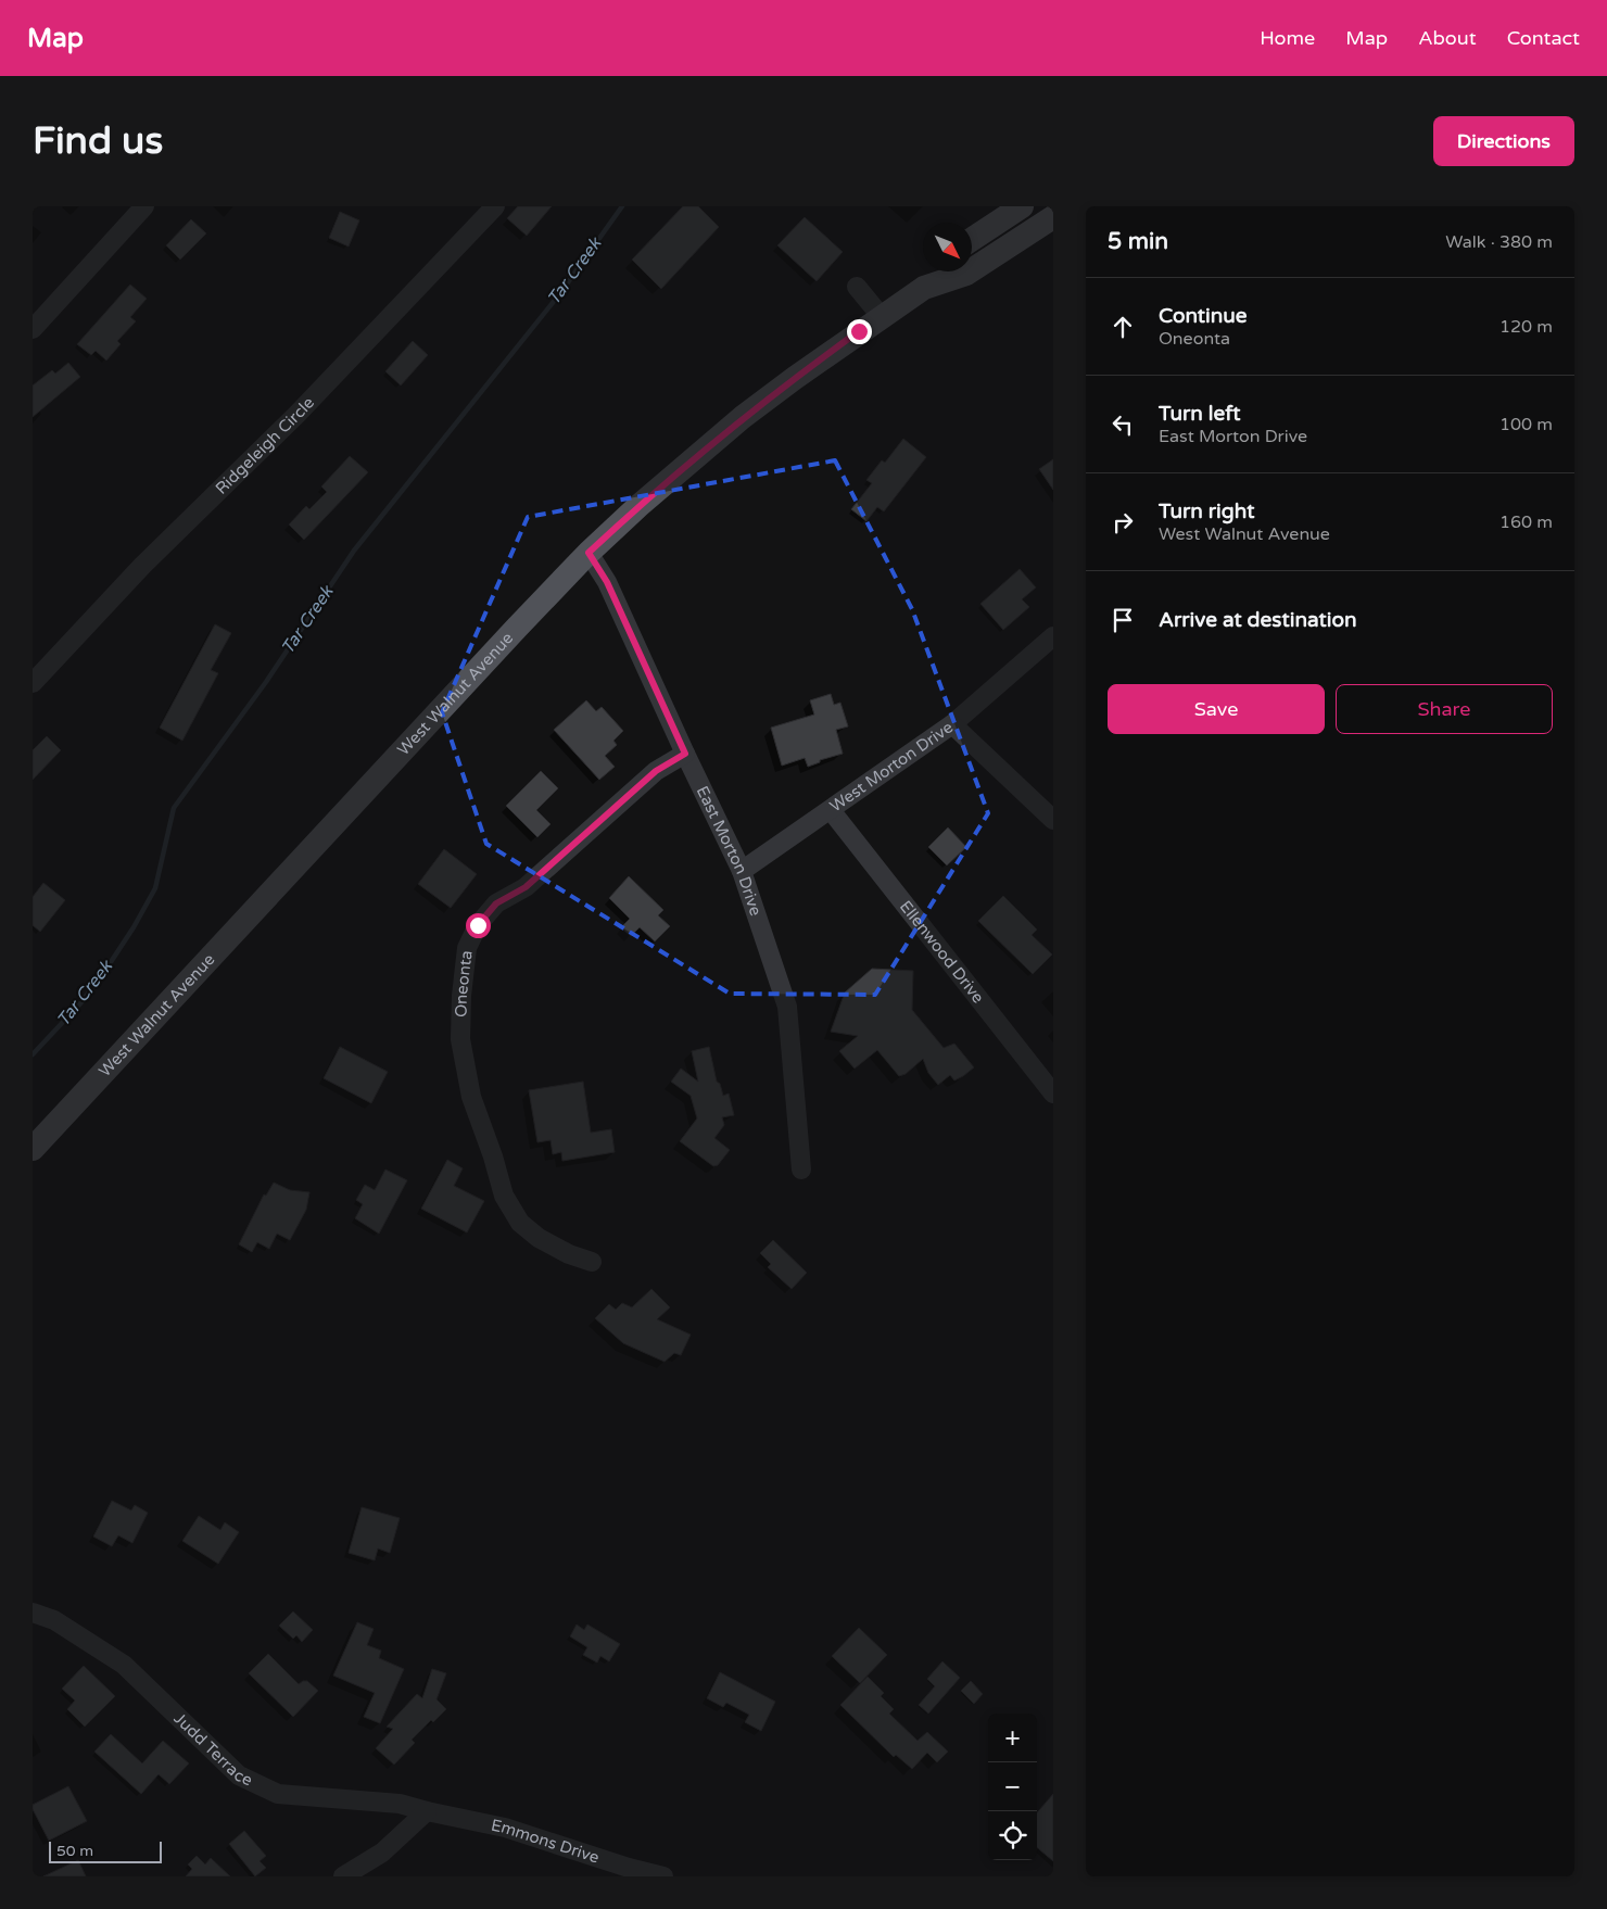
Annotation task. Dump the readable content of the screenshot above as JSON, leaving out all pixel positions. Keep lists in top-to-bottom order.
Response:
{
  "streets": {
    "main road": ["West Walnut Avenue"],
    "street": [
      "Ridgeleigh Circle",
      "West Morton Drive",
      "East Morton Drive",
      "Ellenwood Drive",
      "Oneonta",
      "Judd Terrace",
      "Emmons Drive"
    ]
  },
  "crossings": [
    ["West Walnut Avenue", "East Morton Drive"],
    ["West Morton Drive", "East Morton Drive"],
    ["West Morton Drive", "Ellenwood Drive"],
    ["East Morton Drive", "Oneonta"],
    ["Judd Terrace", "Emmons Drive"]
  ],
  "water": ["Tar Creek"],
  "scale_bar": "50 m",
  "north": "bottom right",
  "page": {
    "header": "Map",
    "nav": [
      "Home",
      "Map",
      "About",
      "Contact"
    ],
    "buttons": [
      "Directions",
      ["Save", "Share"]
    ],
    "title": "Find us",
    "heading": ["5 min", "Walk · 380 m"],
    "list": [
      ["Continue", "Oneonta", "120 m"],
      ["Turn left", "East Morton Drive", "100 m"],
      ["Turn right", "West Walnut Avenue", "160 m"],
      "Arrive at destination"
    ],
    "map_buttons": ["+", "−"],
    "scale": "50 m"
  }
}
